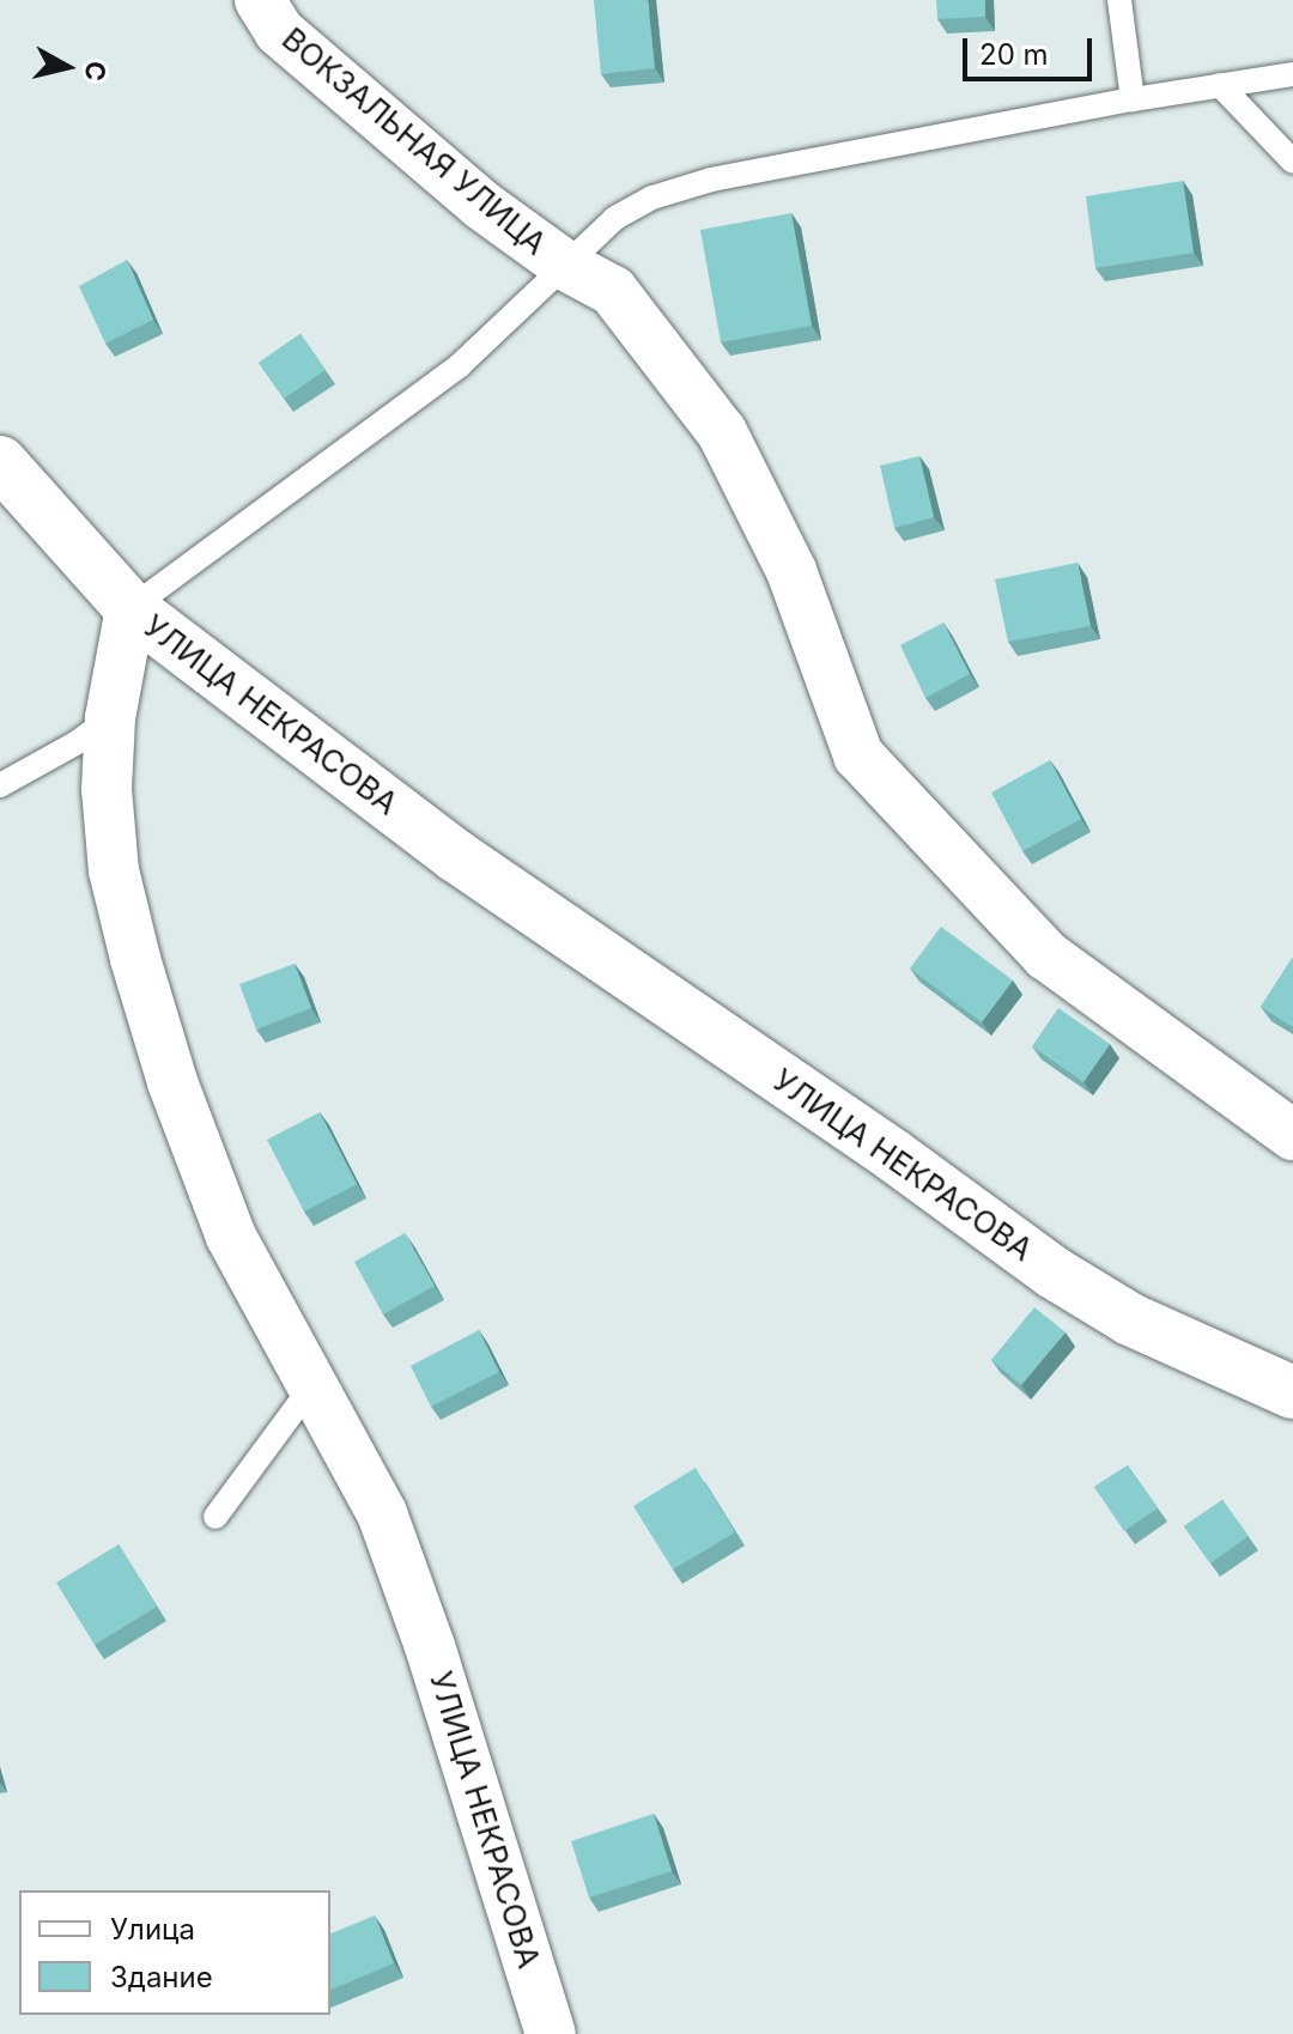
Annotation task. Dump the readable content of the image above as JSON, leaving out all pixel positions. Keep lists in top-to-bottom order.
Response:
{
  "streets": {
    "main road": ["УЛИЦА НЕКРАСОВА"],
    "street": ["ВОКЗАЛЬНАЯ УЛИЦА"]
  },
  "legend": ["Улица", "Здание"],
  "scale_bar": "20 m",
  "north": "right"
}
